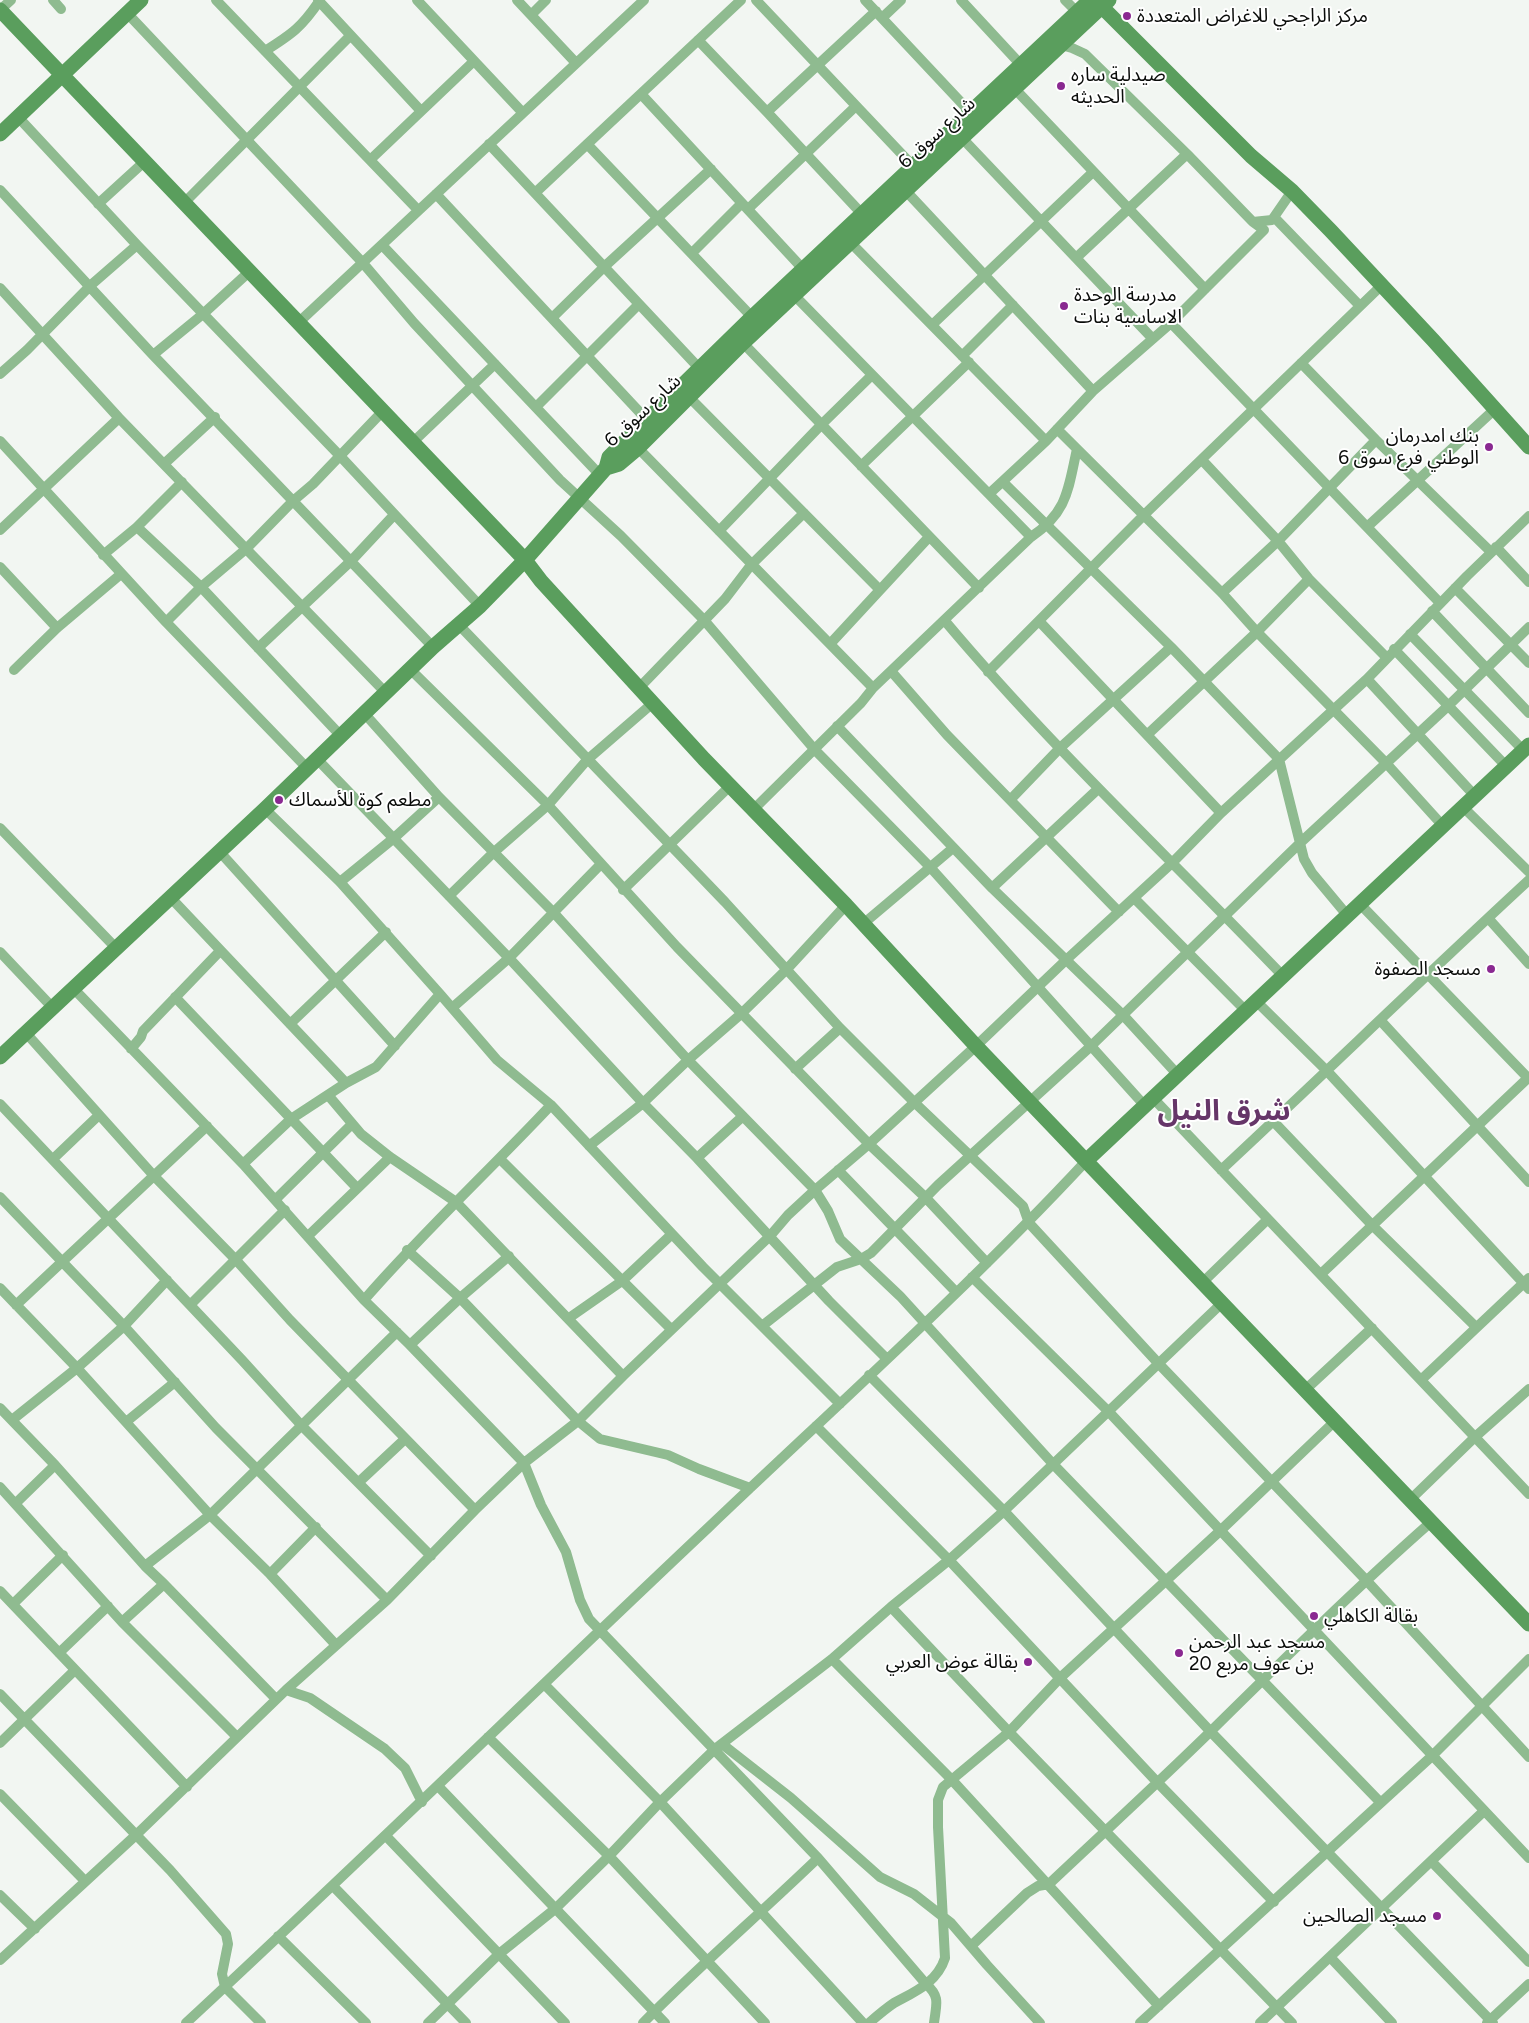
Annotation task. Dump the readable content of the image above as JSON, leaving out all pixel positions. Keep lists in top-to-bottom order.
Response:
{
  "streets": {
    "street": ["شارع سوق 6"]
  },
  "districts": ["شرق النيل"],
  "places": [
    "مركز الراجحي للاغراض المتعددة",
    "صيدلية ساره الحديثه",
    "مدرسة الوحدة الاساسية بنات",
    "بنك امدرمان الوطني فرع سوق 6",
    "مطعم كوة للأسماك",
    "مسجد الصفوة",
    "بقالة الكاهلي",
    "مسجد عبد الرحمن بن عوف مربع 20",
    "بقالة عوض العربي",
    "مسجد الصالحين"
  ]
}
